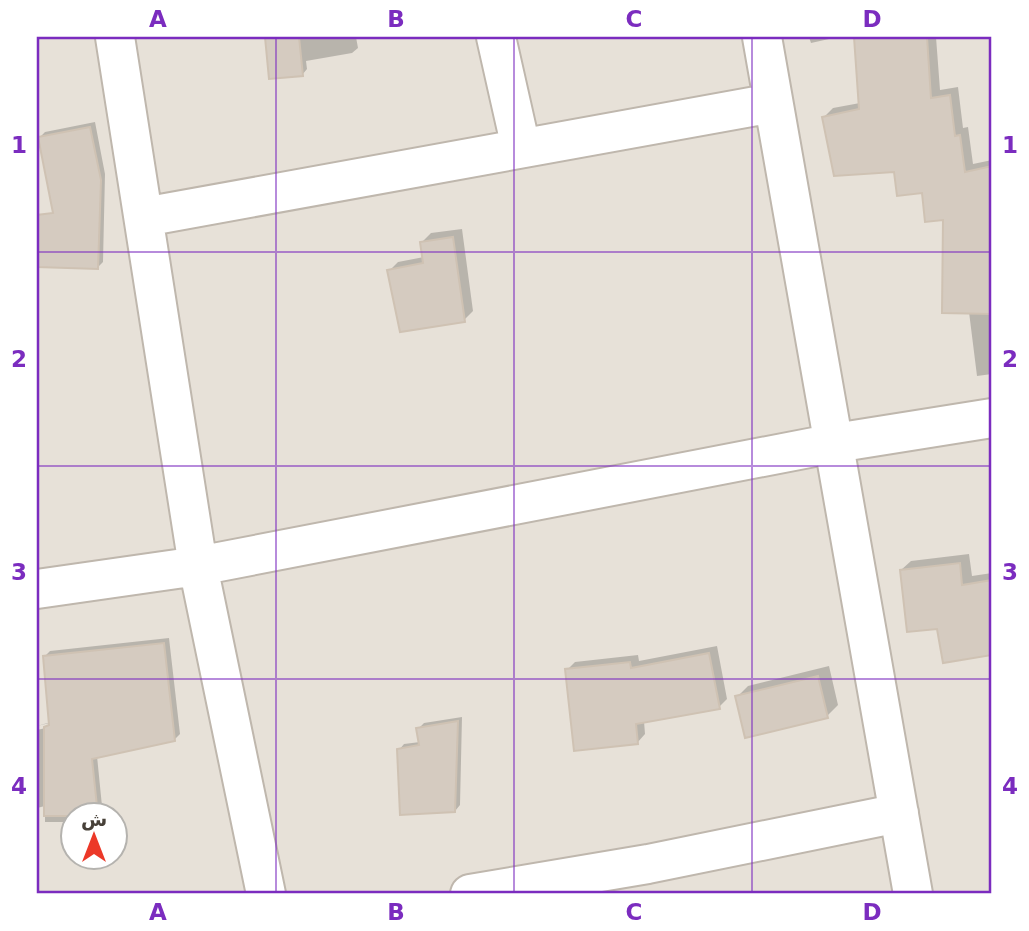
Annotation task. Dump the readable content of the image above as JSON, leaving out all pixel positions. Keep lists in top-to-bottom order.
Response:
{
  "north": "top",
  "grid": {
    "columns": [
      "A",
      "B",
      "C",
      "D"
    ],
    "rows": [
      "1",
      "2",
      "3",
      "4"
    ]
  }
}
